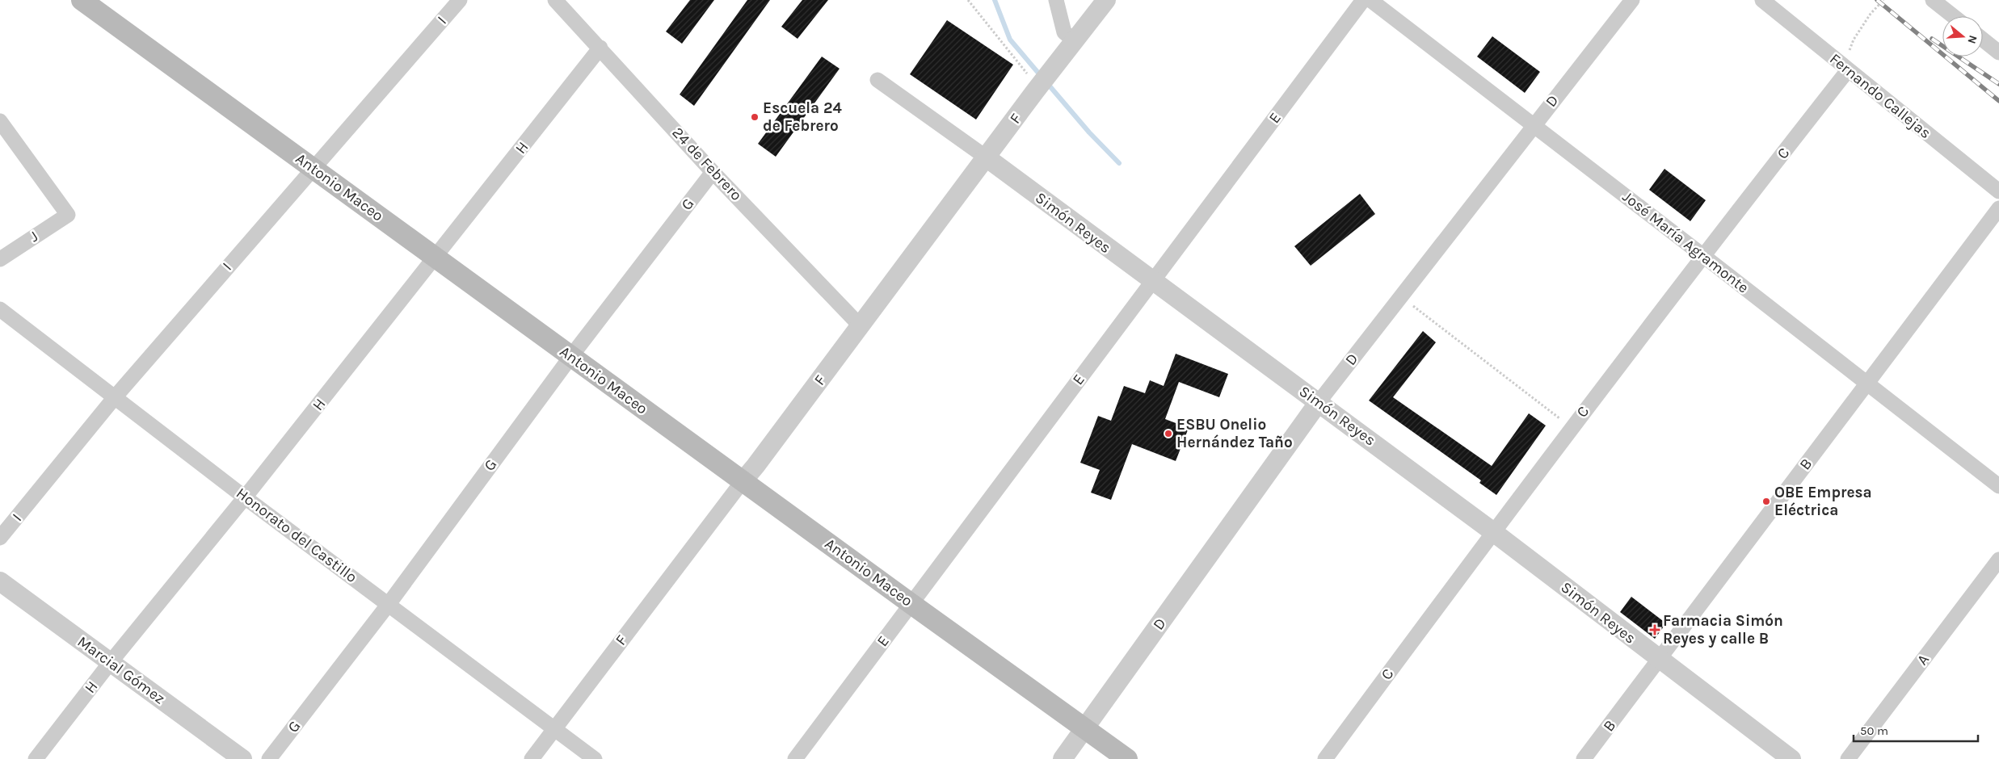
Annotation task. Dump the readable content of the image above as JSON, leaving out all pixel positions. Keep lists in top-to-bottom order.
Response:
{
  "streets": {
    "main road": ["Antonio Maceo"],
    "street": [
      "I",
      "Fernando Callejas",
      "D",
      "E",
      "F",
      "H",
      "C",
      "24 de Febrero",
      "G",
      "Simón Reyes",
      "J",
      "José María Agramonte",
      "B",
      "Honorato del Castillo",
      "A",
      "Marcial Gómez"
    ]
  },
  "crossings": [
    ["I", "Antonio Maceo"],
    ["I", "Honorato del Castillo"],
    ["Fernando Callejas", "C"],
    ["D", "Antonio Maceo"],
    ["D", "Simón Reyes"],
    ["D", "José María Agramonte"],
    ["E", "Antonio Maceo"],
    ["E", "Simón Reyes"],
    ["F", "24 de Febrero"],
    ["F", "Antonio Maceo"],
    ["F", "Simón Reyes"],
    ["F", "Honorato del Castillo"],
    ["H", "24 de Febrero"],
    ["H", "Antonio Maceo"],
    ["H", "Honorato del Castillo"],
    ["H", "Marcial Gómez"],
    ["C", "Simón Reyes"],
    ["C", "José María Agramonte"],
    ["24 de Febrero", "G"],
    ["Antonio Maceo", "G"],
    ["G", "Honorato del Castillo"],
    ["Simón Reyes", "B"],
    ["José María Agramonte", "B"]
  ],
  "places": {
    "other": ["Escuela 24 de Febrero", "ESBU Onelio Hernández Taño", "OBE Empresa Eléctrica"],
    "health": ["Farmacia Simón Reyes y calle B"]
  },
  "scale_bar": "50 m",
  "north": "right"
}
